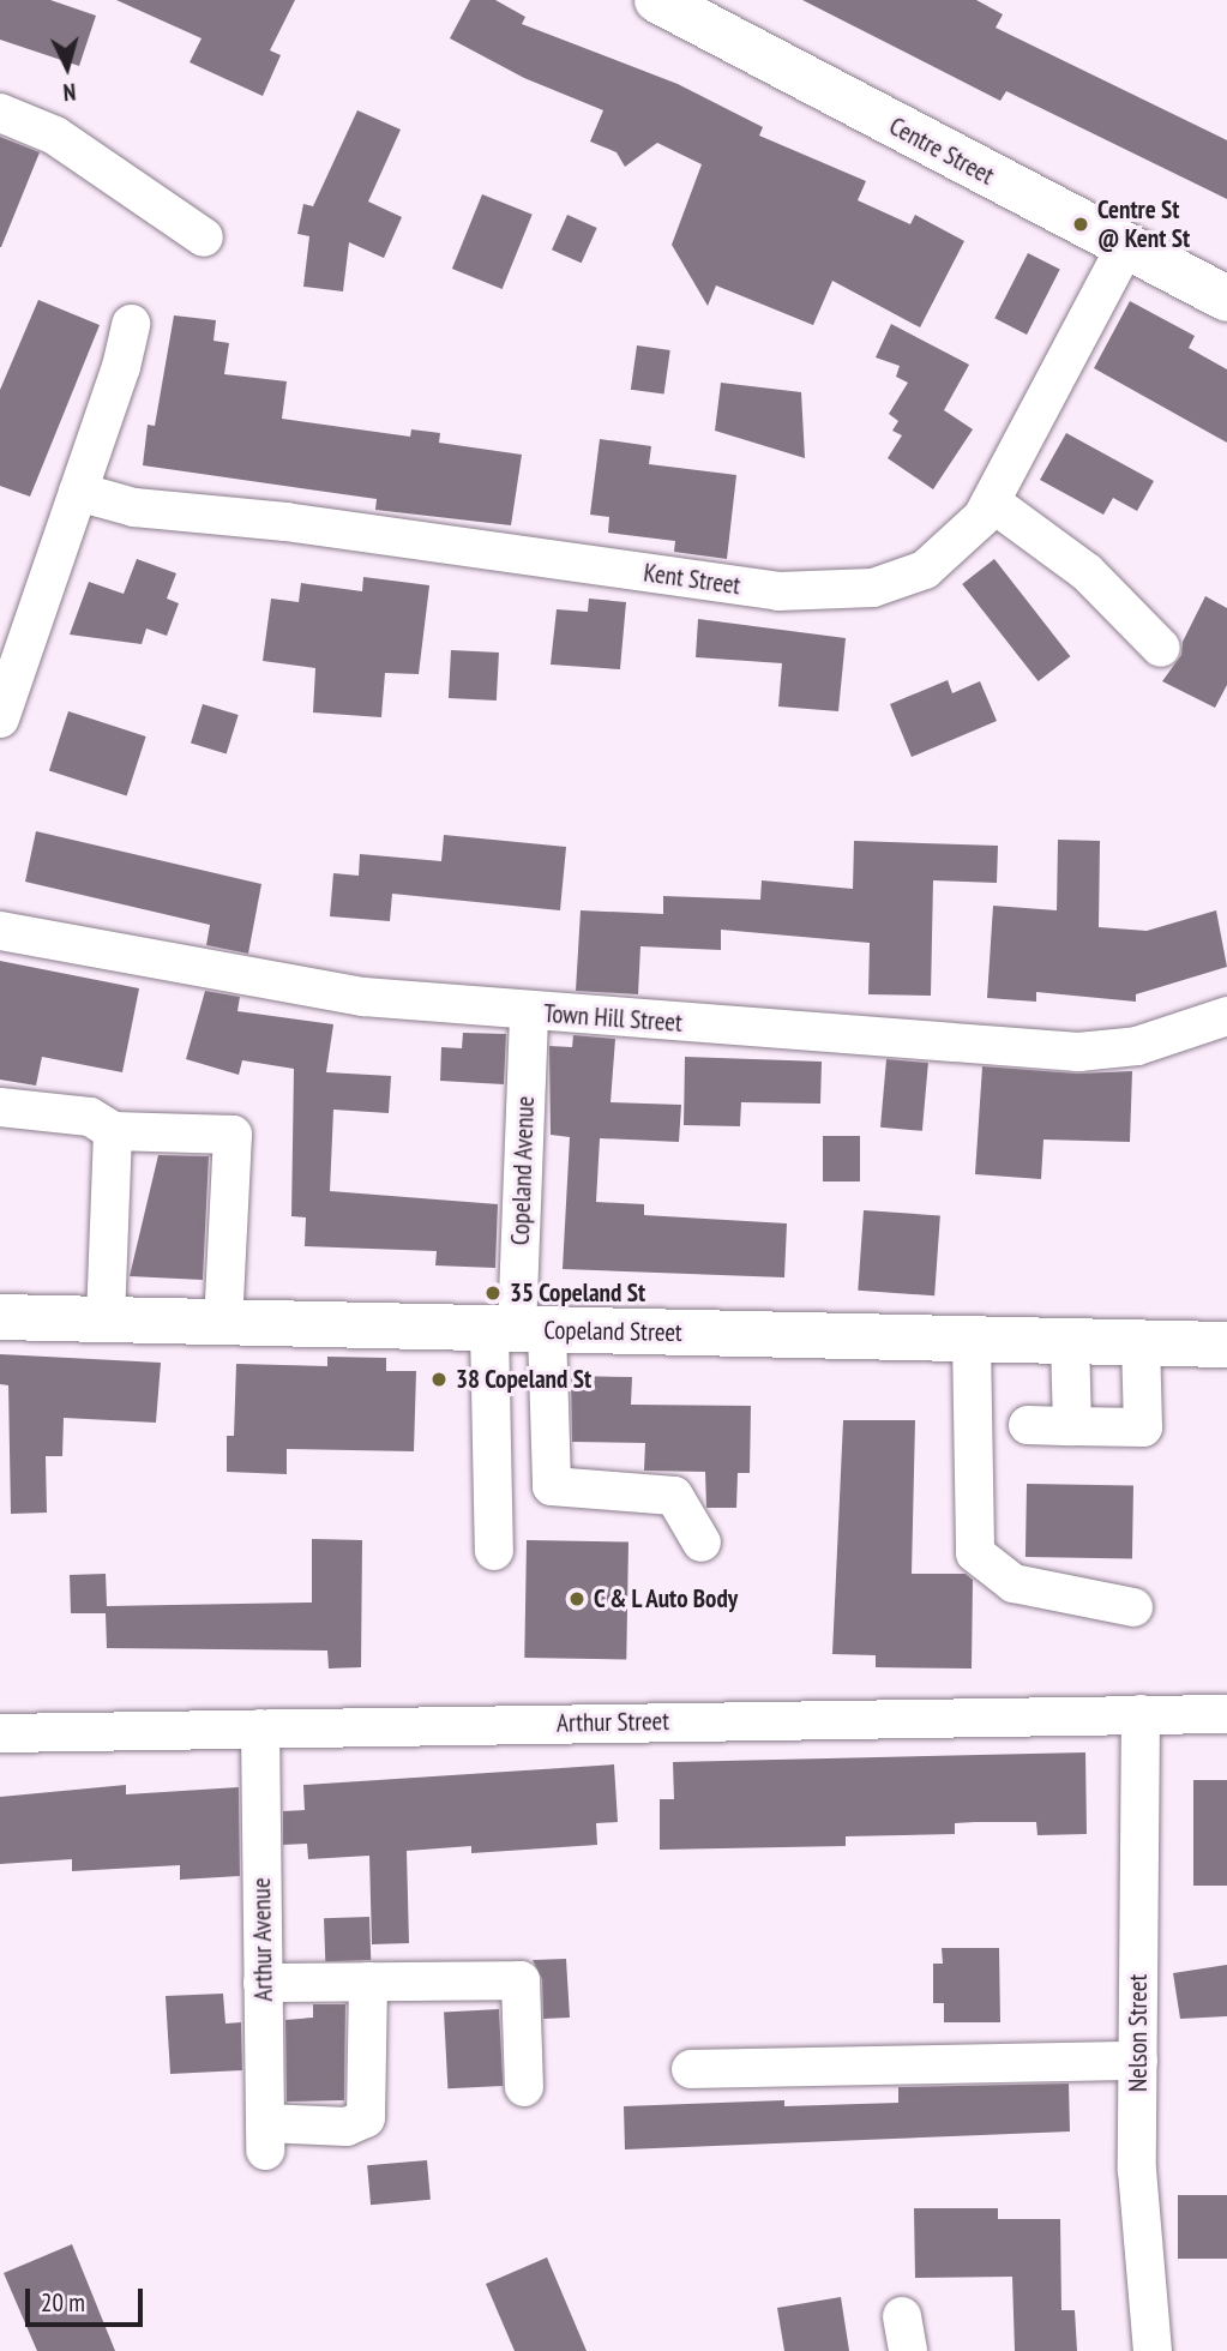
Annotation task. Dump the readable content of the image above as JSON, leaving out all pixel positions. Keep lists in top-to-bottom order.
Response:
{
  "streets": {
    "main road": ["Centre Street", "Copeland Street"],
    "street": [
      "Kent Street",
      "Town Hill Street",
      "Copeland Avenue",
      "Arthur Street",
      "Arthur Avenue",
      "Nelson Street"
    ]
  },
  "crossings": [
    ["Centre Street", "Kent Street"],
    ["Town Hill Street", "Copeland Avenue"],
    ["Copeland Avenue", "Copeland Street"],
    ["Arthur Street", "Arthur Avenue"],
    ["Arthur Street", "Nelson Street"]
  ],
  "places": [
    "Centre St @ Kent St",
    "35 Copeland St",
    "38 Copeland St",
    "C & L Auto Body"
  ],
  "scale_bar": "20 m",
  "north": "bottom"
}
